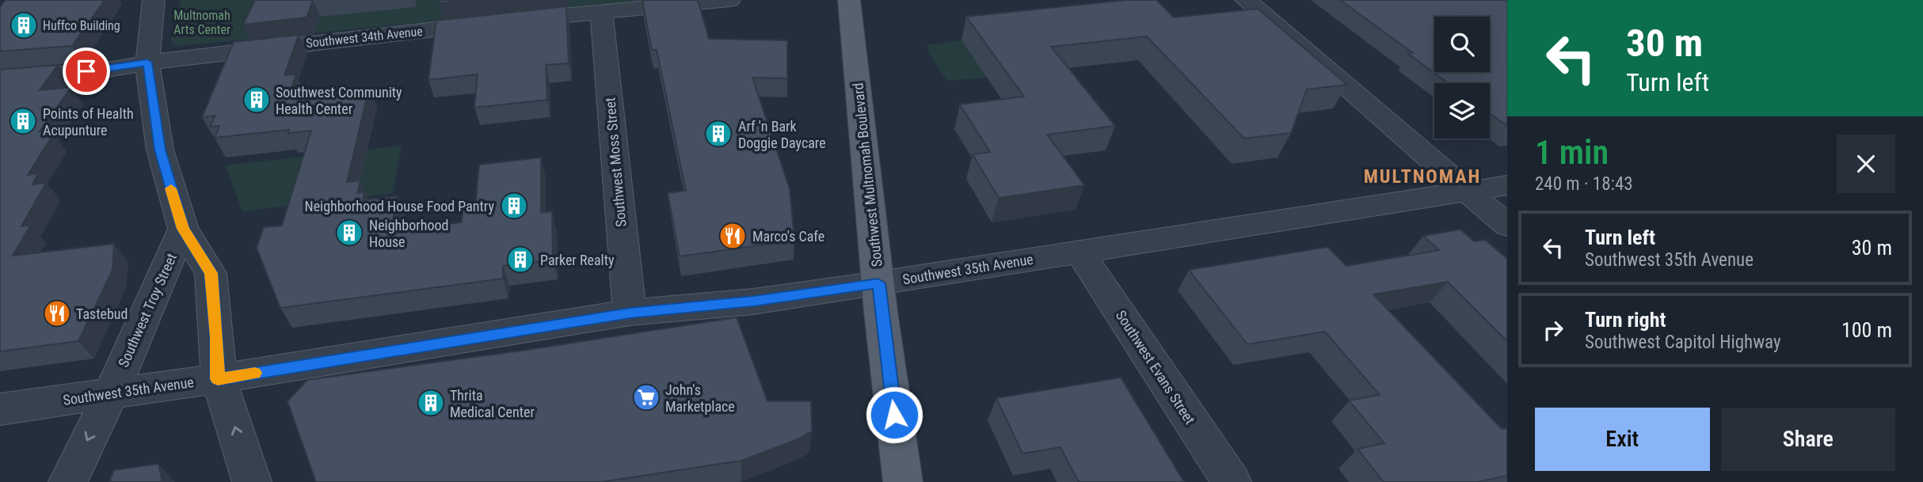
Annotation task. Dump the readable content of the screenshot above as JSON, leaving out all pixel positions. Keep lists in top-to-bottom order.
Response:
{
  "streets": {
    "main road": ["Southwest Multnomah Boulevard"],
    "street": [
      "Southwest 34th Avenue",
      "Southwest Moss Street",
      "Southwest 35th Avenue",
      "Southwest Troy Street",
      "Southwest Evans Street"
    ]
  },
  "crossings": [
    ["Southwest 34th Avenue", "Southwest Moss Street"],
    ["Southwest Moss Street", "Southwest 35th Avenue"],
    ["Southwest Multnomah Boulevard", "Southwest 35th Avenue"],
    ["Southwest 35th Avenue", "Southwest Troy Street"],
    ["Southwest 35th Avenue", "Southwest Evans Street"]
  ],
  "one_way": ["Southwest Troy Street"],
  "districts": ["MULTNOMAH"],
  "parks": ["Multnomah Arts Center"],
  "places": {
    "building": [
      "Huffco Building",
      "Southwest Community Health Center",
      "Points of Health Acupunture",
      "Arf 'n Bark Doggie Daycare",
      "Neighborhood House Food Pantry",
      "Neighborhood House",
      "Parker Realty",
      "Thrita Medical Center"
    ],
    "restaurant": ["Marco's Cafe", "Tastebud"],
    "supermarket": ["John's Marketplace"]
  },
  "page": {
    "turn": ["30 m", "Turn left"],
    "heading": ["1 min", "240 m · 18:43"],
    "list": [
      {
        "name": "Turn left",
        "note": "Southwest 35th Avenue",
        "value": "30 m"
      },
      {
        "name": "Turn right",
        "note": "Southwest Capitol Highway",
        "value": "100 m"
      }
    ],
    "buttons": ["Exit", "Share"]
  }
}
